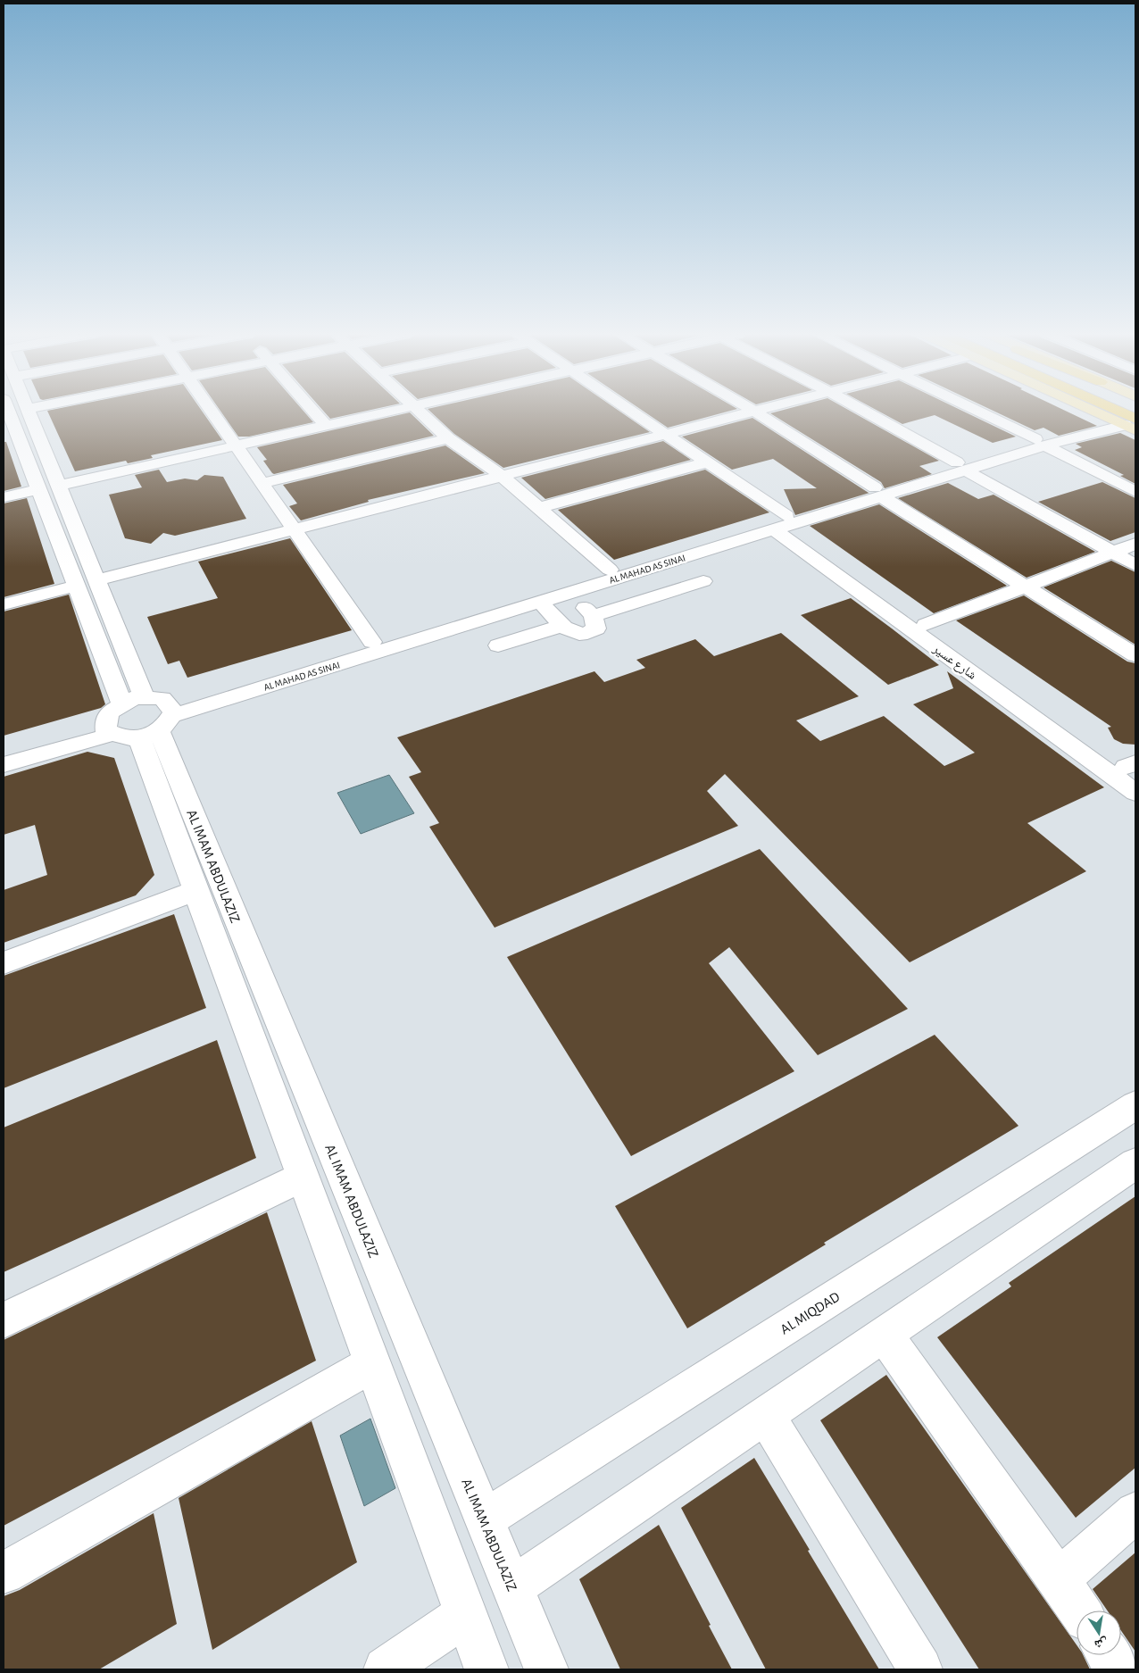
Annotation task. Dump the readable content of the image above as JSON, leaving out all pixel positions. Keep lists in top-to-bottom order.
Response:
{
  "streets": {
    "street": [
      "AL MAHAD AS SINAI",
      "شارع عسير",
      "AL IMAM ABDULAZIZ",
      "AL MIQDAD"
    ]
  },
  "crossings": [
    ["AL MAHAD AS SINAI", "شارع عسير"],
    ["AL MAHAD AS SINAI", "AL IMAM ABDULAZIZ"],
    ["AL IMAM ABDULAZIZ", "AL MIQDAD"]
  ],
  "north": "bottom"
}
